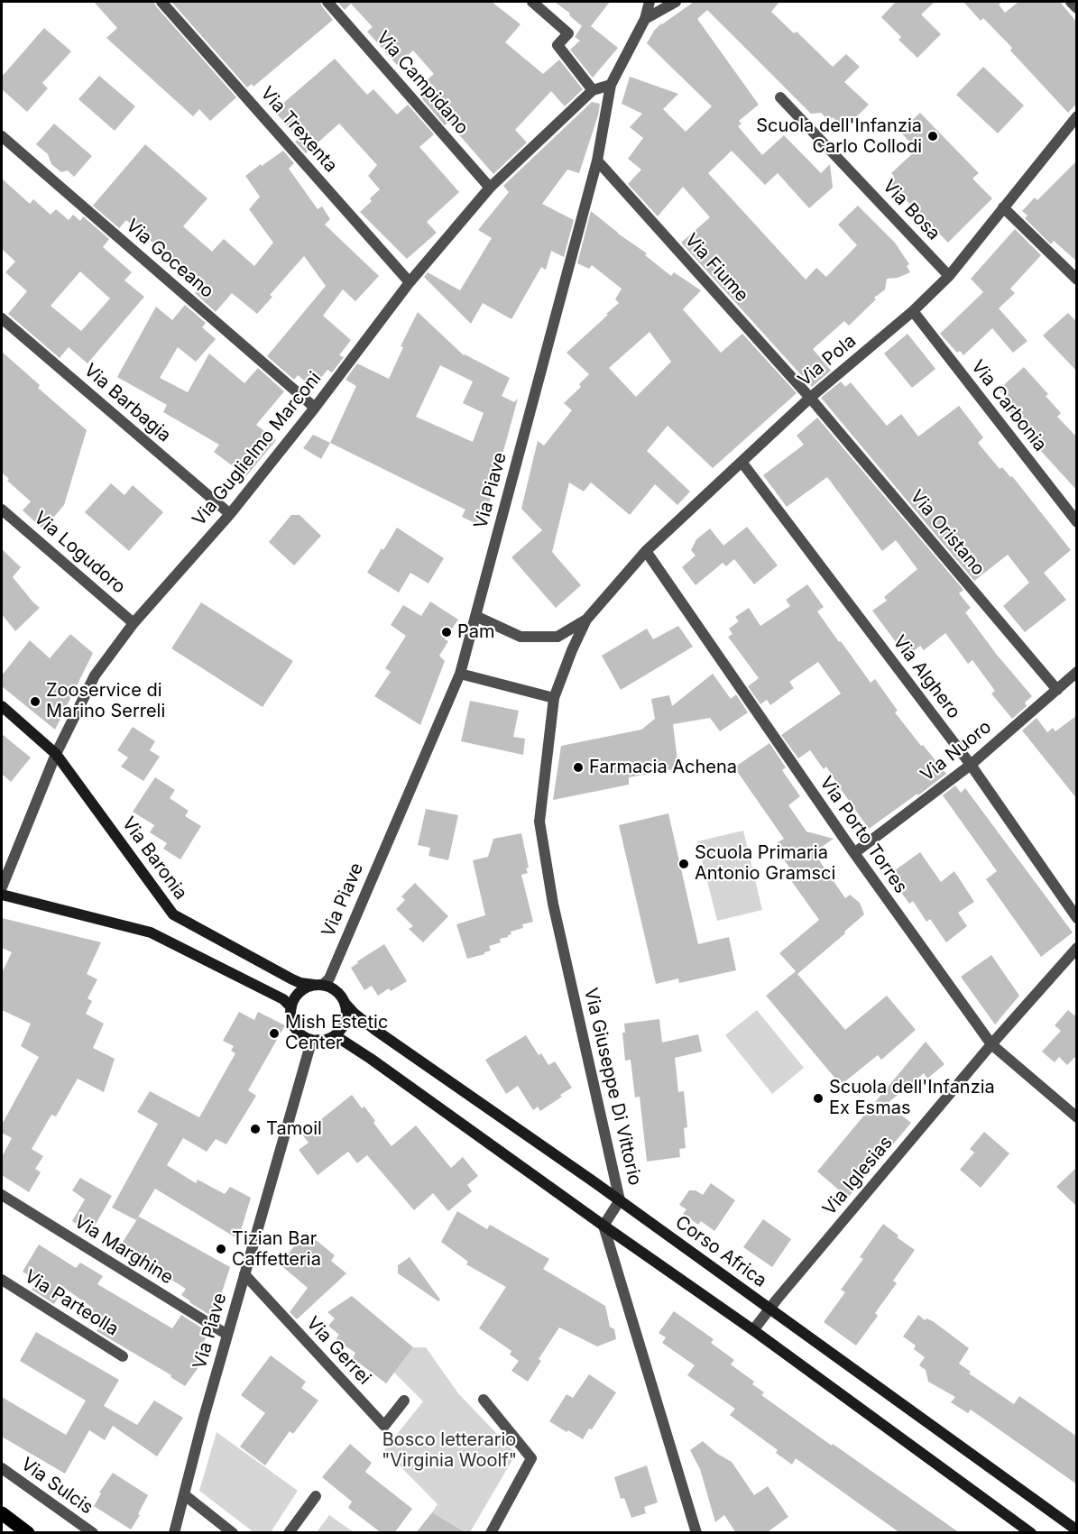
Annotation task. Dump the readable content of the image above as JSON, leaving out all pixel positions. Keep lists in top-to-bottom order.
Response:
{
  "streets": {
    "street": [
      "Via Campidano",
      "Via Trexenta",
      "Via Bosa",
      "Via Goceano",
      "Via Fiume",
      "Via Pola",
      "Via Barbagia",
      "Via Carbonia",
      "Via Guglielmo Marconi",
      "Via Piave",
      "Via Oristano",
      "Via Logudoro",
      "Via Alghero",
      "Via Nuoro",
      "Via Porto Torres",
      "Via Baronia",
      "Via Giuseppe Di Vittorio",
      "Via Iglesias",
      "Via Marghine",
      "Corso Africa",
      "Via Parteolla",
      "Via Gerrei",
      "Via Sulcis"
    ]
  },
  "crossings": [
    ["Via Campidano", "Via Guglielmo Marconi"],
    ["Via Trexenta", "Via Guglielmo Marconi"],
    ["Via Bosa", "Via Pola"],
    ["Via Goceano", "Via Guglielmo Marconi"],
    ["Via Fiume", "Via Pola"],
    ["Via Fiume", "Via Piave"],
    ["Via Fiume", "Via Oristano"],
    ["Via Pola", "Via Carbonia"],
    ["Via Pola", "Via Piave"],
    ["Via Pola", "Via Oristano"],
    ["Via Pola", "Via Alghero"],
    ["Via Pola", "Via Porto Torres"],
    ["Via Pola", "Via Giuseppe Di Vittorio"],
    ["Via Barbagia", "Via Guglielmo Marconi"],
    ["Via Guglielmo Marconi", "Via Piave"],
    ["Via Guglielmo Marconi", "Via Logudoro"],
    ["Via Guglielmo Marconi", "Via Baronia"],
    ["Via Piave", "Via Baronia"],
    ["Via Piave", "Via Marghine"],
    ["Via Piave", "Corso Africa"],
    ["Via Piave", "Via Gerrei"],
    ["Via Oristano", "Via Nuoro"],
    ["Via Alghero", "Via Nuoro"],
    ["Via Nuoro", "Via Porto Torres"],
    ["Via Porto Torres", "Via Iglesias"],
    ["Via Baronia", "Corso Africa"],
    ["Via Giuseppe Di Vittorio", "Corso Africa"],
    ["Via Iglesias", "Corso Africa"]
  ],
  "parks": ["Bosco letterario \"Virginia Woolf\""],
  "places": [
    "Scuola dell'Infanzia Carlo Collodi",
    "Pam",
    "Zooservice di Marino Serreli",
    "Farmacia Achena",
    "Scuola Primaria Antonio Gramsci",
    "Mish Estetic Center",
    "Scuola dell'Infanzia Ex Esmas",
    "Tamoil",
    "Tizian Bar Caffetteria"
  ]
}
